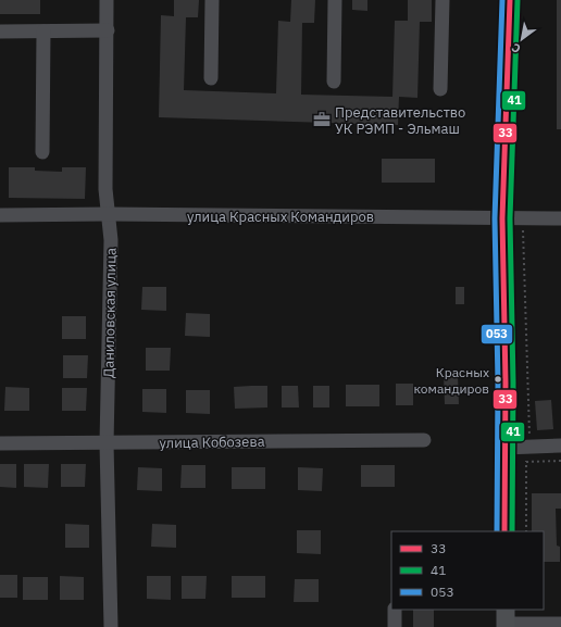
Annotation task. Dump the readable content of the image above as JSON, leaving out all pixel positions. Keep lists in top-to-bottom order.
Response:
{
  "streets": {
    "street": ["улица Красных Командиров", "Даниловская улица", "улица Кобозева"]
  },
  "crossings": [
    ["улица Красных Командиров", "Даниловская улица"],
    ["Даниловская улица", "улица Кобозева"]
  ],
  "places": {
    "office": ["Представительство УК РЭМП - Эльмаш"],
    "other": ["Красных командиров"]
  },
  "lines": ["transit line 33", "transit line 41", "transit line 053"],
  "legend": ["33", "41", "053"],
  "north": "bottom left"
}
